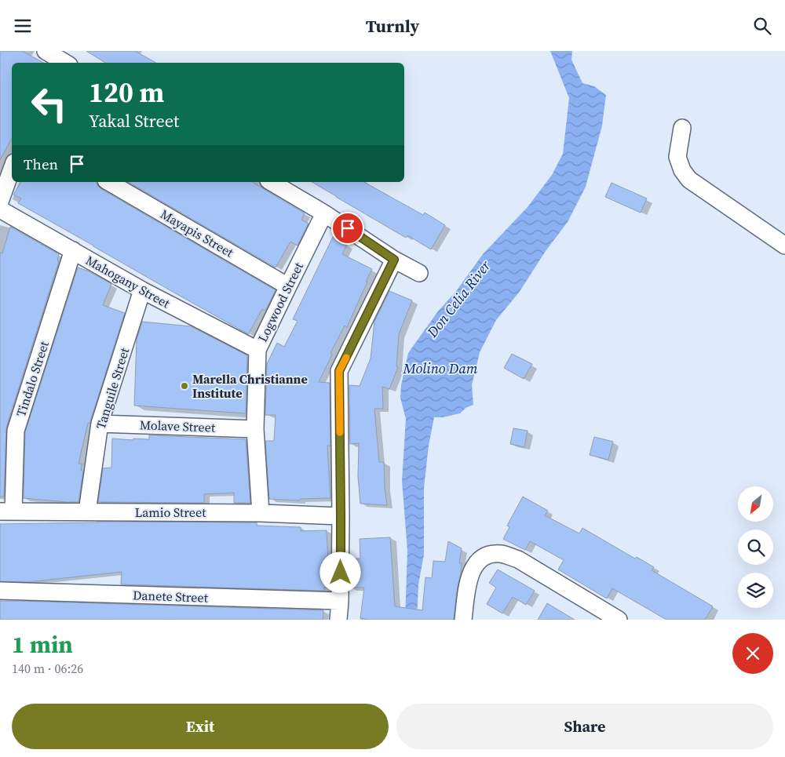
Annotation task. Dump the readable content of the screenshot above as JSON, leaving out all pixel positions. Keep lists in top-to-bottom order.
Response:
{
  "streets": {
    "street": [
      "Mayapis Street",
      "Mahogany Street",
      "Logwood Street",
      "Tindalo Street",
      "Tanguile Street",
      "Molave Street",
      "Lamio Street",
      "Danete Street"
    ]
  },
  "crossings": [
    ["Mayapis Street", "Logwood Street"],
    ["Mahogany Street", "Logwood Street"],
    ["Mahogany Street", "Tindalo Street"],
    ["Mahogany Street", "Tanguile Street"],
    ["Logwood Street", "Molave Street"],
    ["Logwood Street", "Lamio Street"],
    ["Tindalo Street", "Lamio Street"],
    ["Tanguile Street", "Molave Street"],
    ["Tanguile Street", "Lamio Street"]
  ],
  "water": ["Don Celia River", "Molino Dam"],
  "places": ["Marella Christianne Institute"],
  "north": "bottom left",
  "page": {
    "header": "Turnly",
    "turn": ["120 m", "Yakal Street"],
    "then": "Then",
    "heading": ["1 min", "140 m · 06:26"],
    "buttons": ["Exit", "Share"]
  }
}
